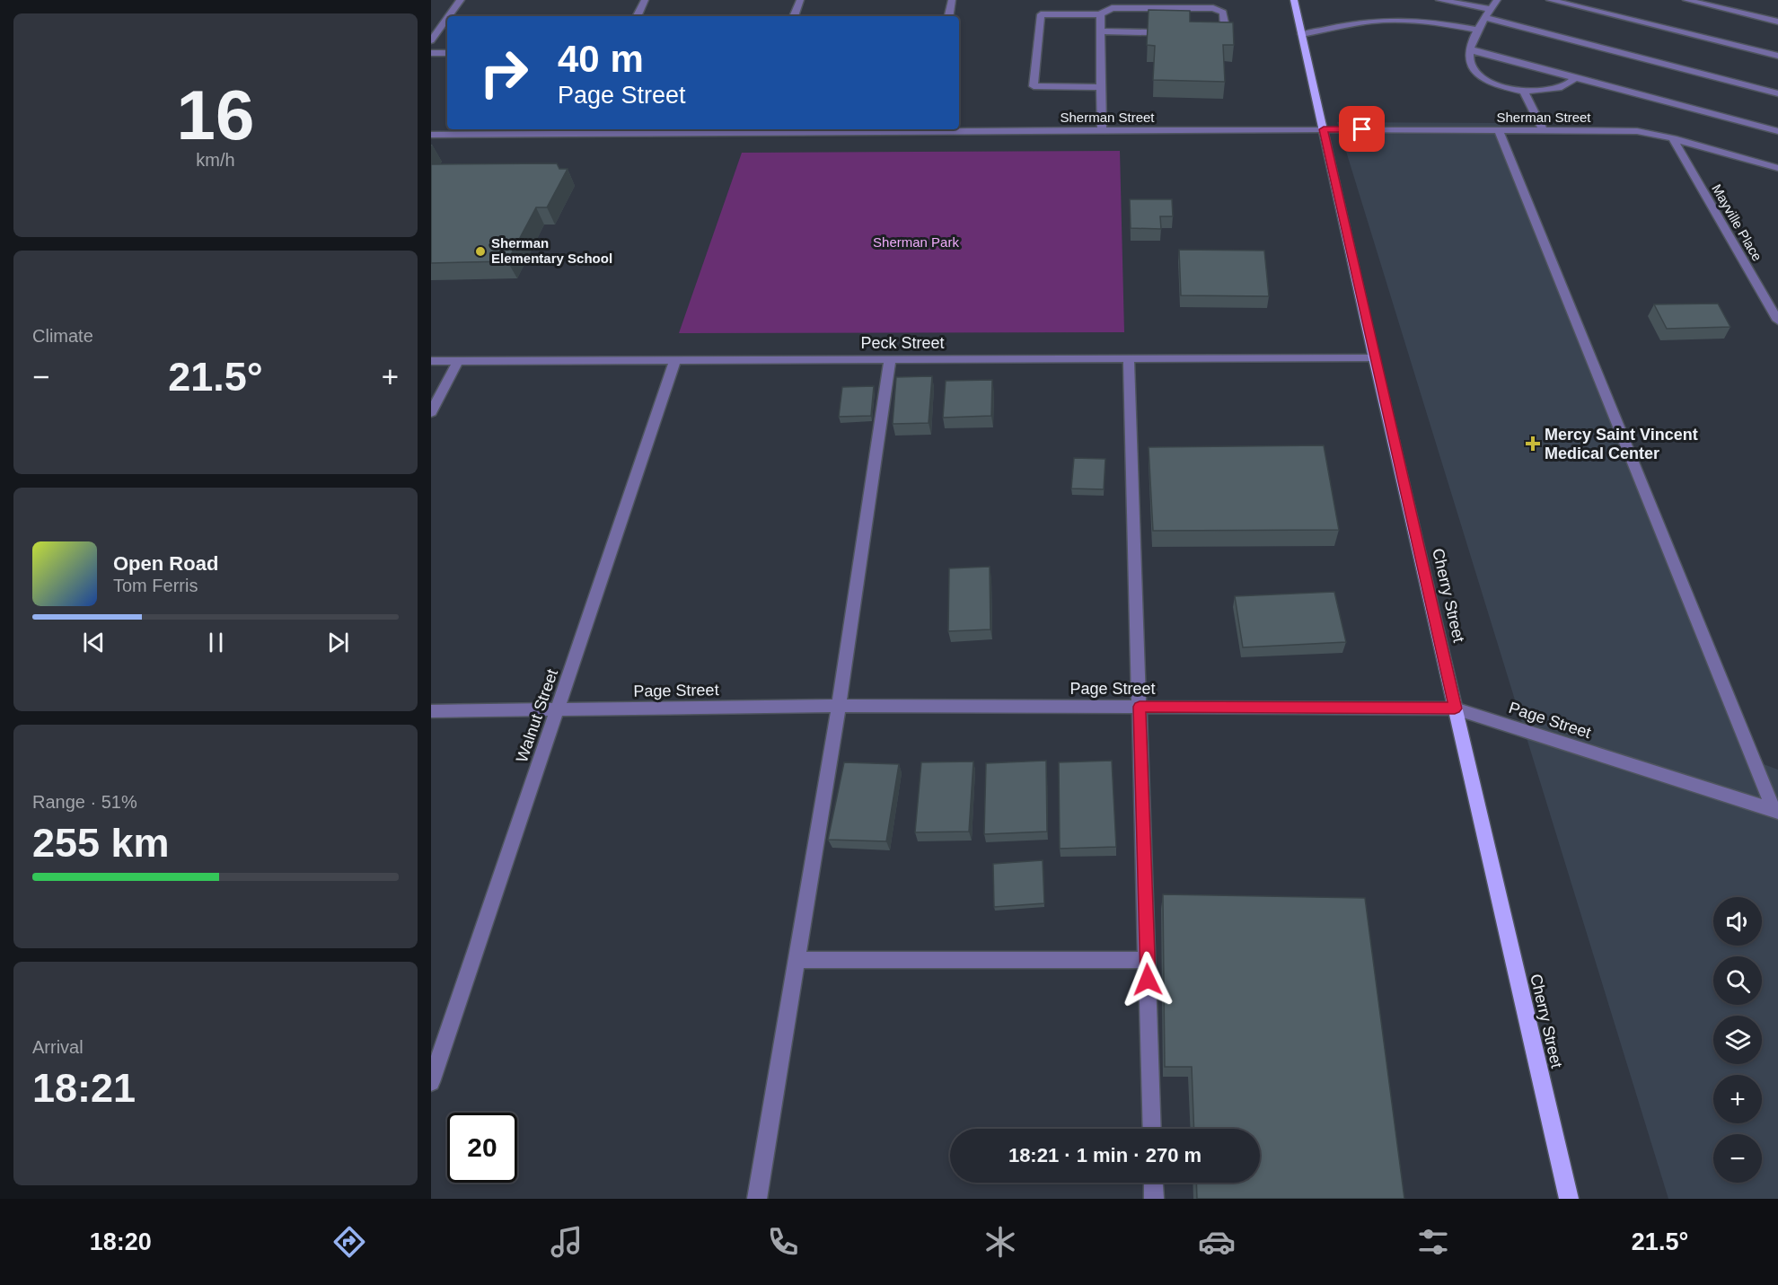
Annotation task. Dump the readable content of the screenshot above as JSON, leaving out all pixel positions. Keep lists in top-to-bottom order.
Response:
{
  "streets": {
    "main road": ["Cherry Street"],
    "street": [
      "Sherman Street",
      "Mayville Place",
      "Peck Street",
      "Page Street",
      "Walnut Street"
    ]
  },
  "crossings": [
    ["Sherman Street", "Mayville Place"],
    ["Sherman Street", "Cherry Street"],
    ["Peck Street", "Cherry Street"],
    ["Peck Street", "Walnut Street"],
    ["Cherry Street", "Page Street"],
    ["Page Street", "Walnut Street"]
  ],
  "parks": ["Sherman Park"],
  "places": {
    "other": ["Sherman Elementary School"],
    "health": ["Mercy Saint Vincent Medical Center"]
  },
  "page": {
    "tile": [
      ["16", "km/h"],
      "Climate",
      ["Range · 51%", "255 km"],
      ["Arrival", "18:21"]
    ],
    "turn": ["40 m", "Page Street"],
    "heat": ["−", "21.5°", "+"],
    "song": ["Open Road", "Tom Ferris"],
    "map_buttons": ["+", "−"],
    "limit": "20",
    "trip": "18:21 · 1 min · 270 m",
    "tabs": ["18:20", "21.5°"]
  }
}
